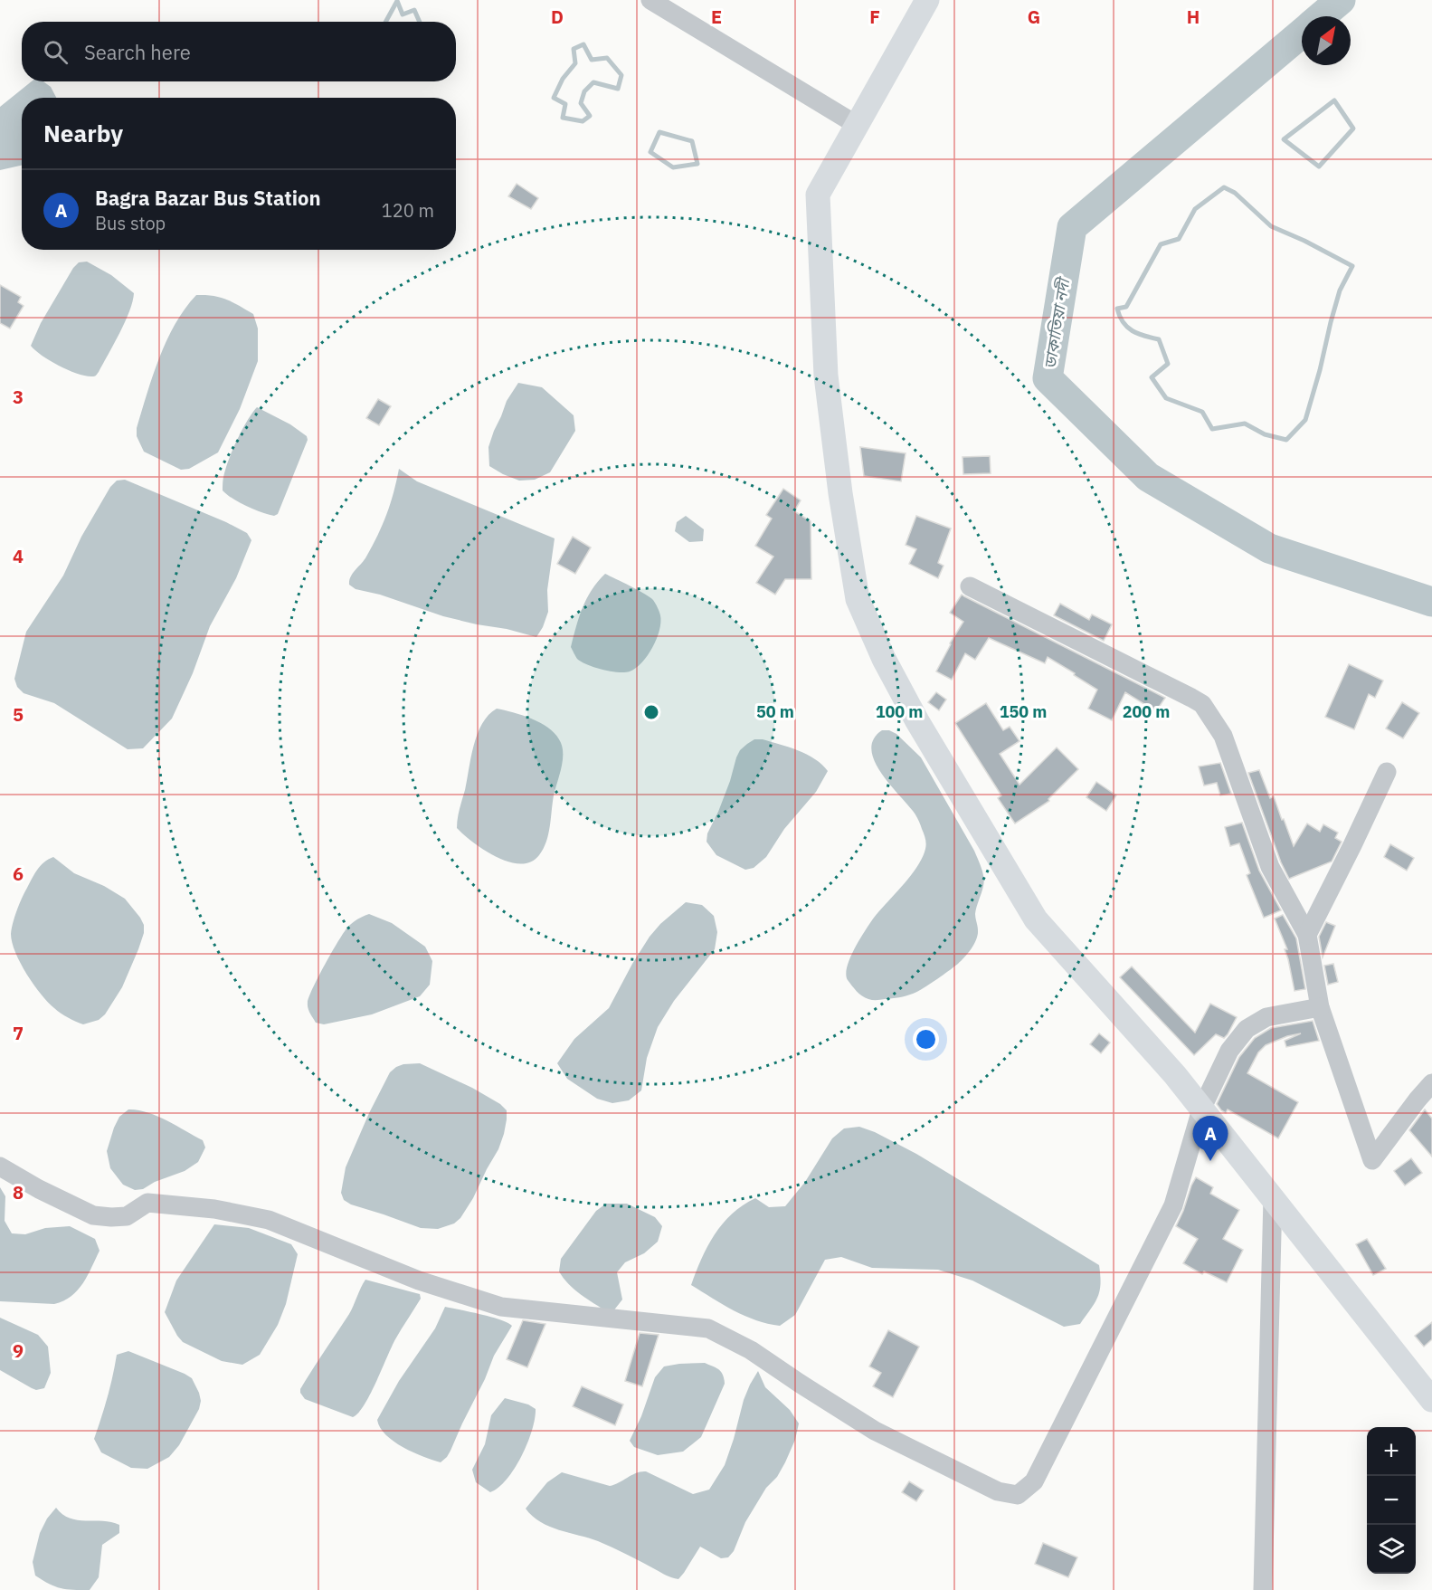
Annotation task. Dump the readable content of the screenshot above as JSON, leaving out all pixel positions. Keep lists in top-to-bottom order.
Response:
{
  "water": ["ডাকাতিয়া নদী"],
  "north": "top right",
  "page": {
    "search": "Search here",
    "heading": "Nearby",
    "list": [
      {
        "mark": "A",
        "name": "Bagra Bazar Bus Station",
        "note": "Bus stop",
        "value": "120 m"
      }
    ],
    "pins": "A",
    "map_buttons": ["+", "−"]
  },
  "grid": {
    "columns": [
      "D",
      "E",
      "F",
      "G",
      "H"
    ],
    "rows": [
      "3",
      "4",
      "5",
      "6",
      "7",
      "8",
      "9"
    ]
  },
  "rings": [
    "50 m",
    "100 m",
    "150 m",
    "200 m"
  ]
}
